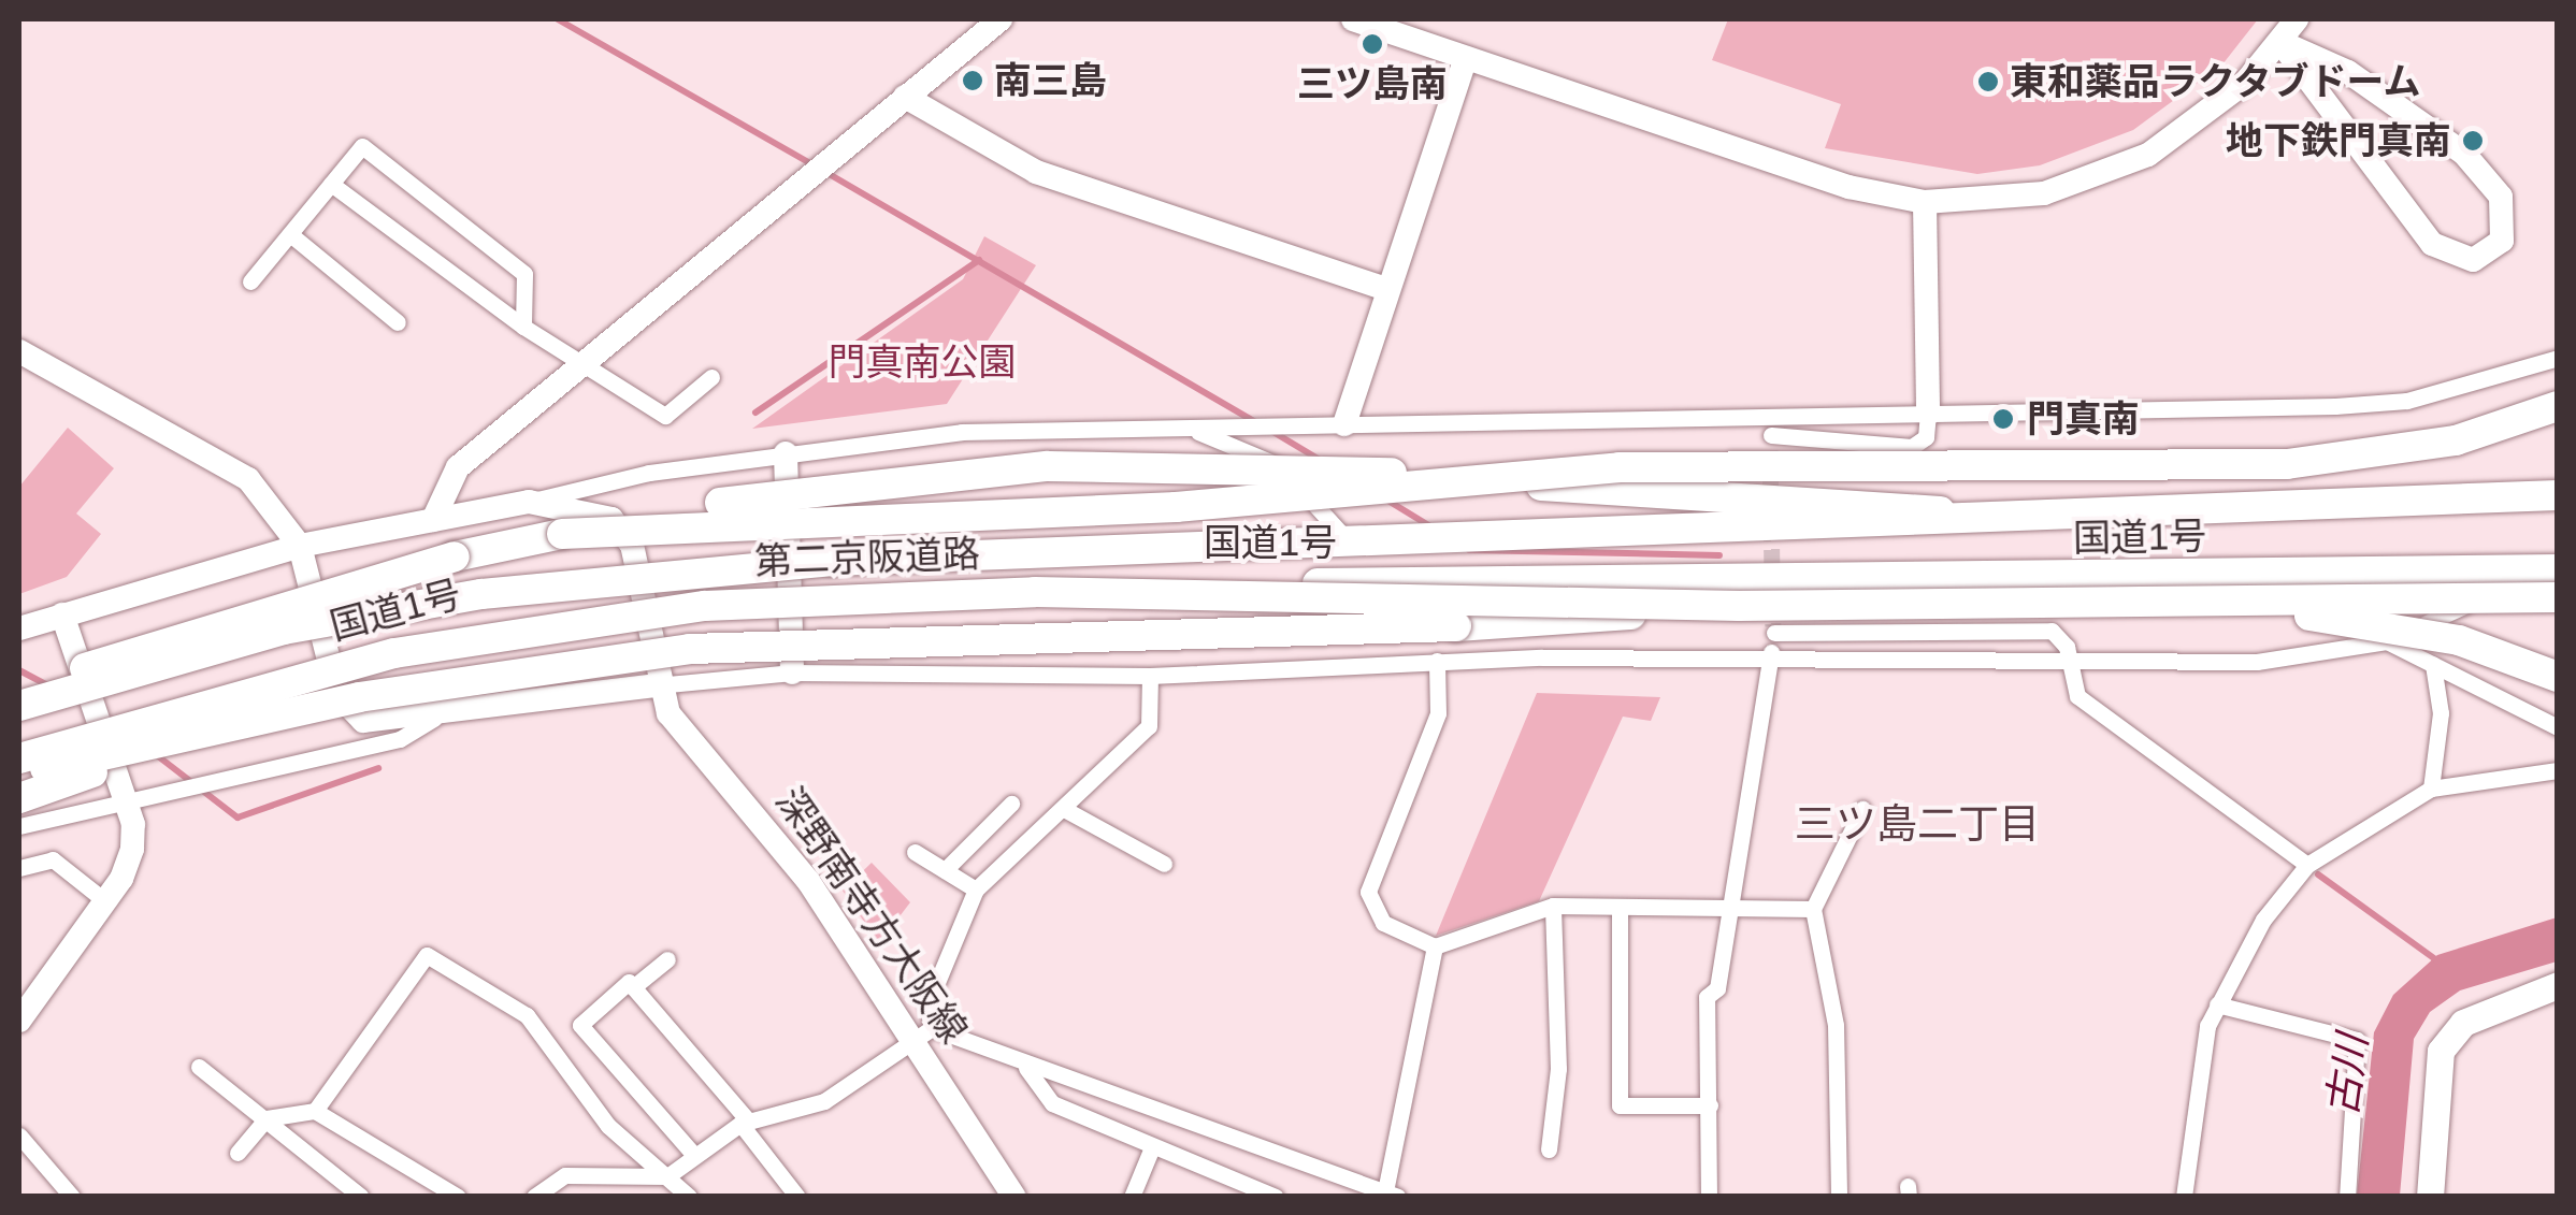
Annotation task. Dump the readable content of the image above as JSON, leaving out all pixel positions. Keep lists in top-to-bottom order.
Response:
{
  "streets": {
    "highway": ["国道1号", "第二京阪道路"],
    "street": ["深野南寺方大阪線"]
  },
  "districts": ["三ツ島二丁目"],
  "water": ["古川"],
  "parks": ["門真南公園"],
  "places": [
    "三ツ島南",
    "南三島",
    "東和薬品ラクタブドーム",
    "地下鉄門真南",
    "門真南"
  ]
}
